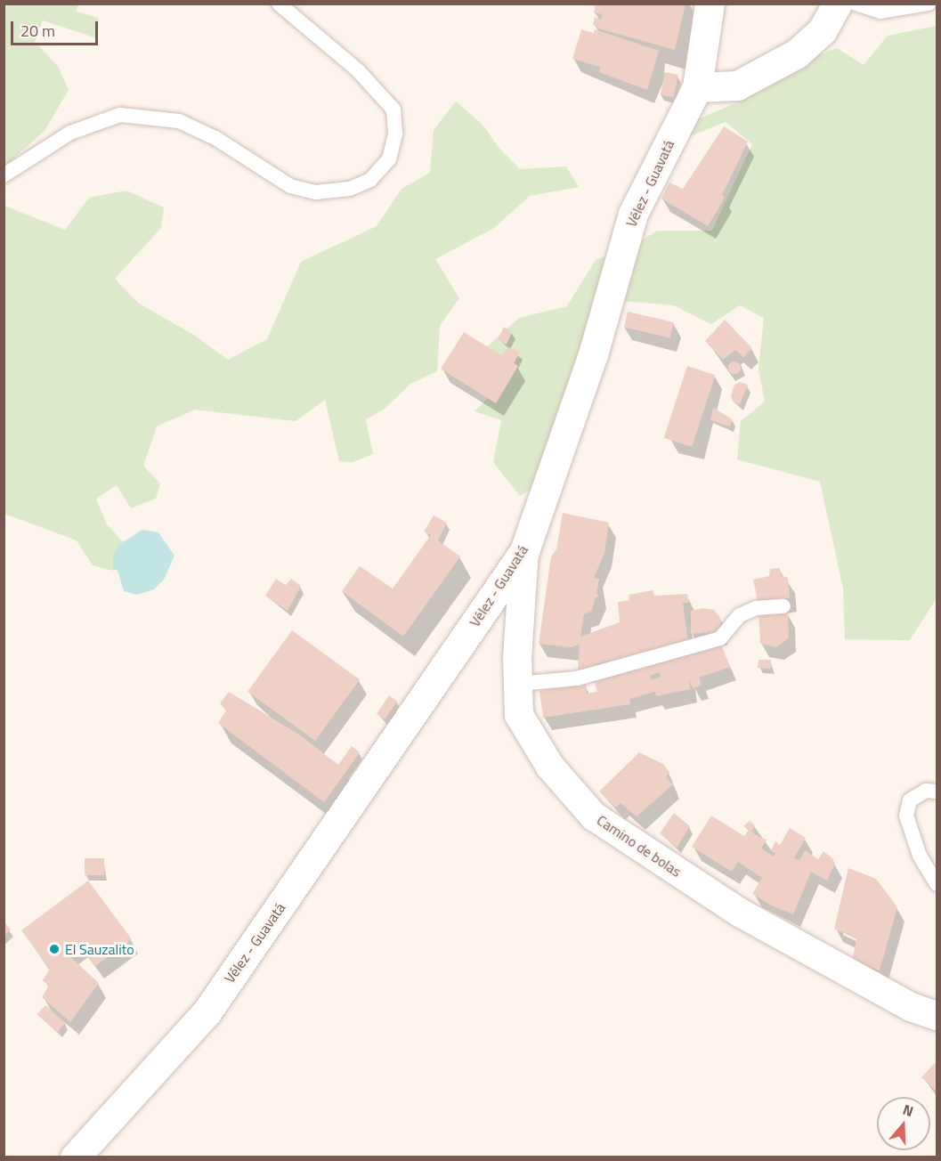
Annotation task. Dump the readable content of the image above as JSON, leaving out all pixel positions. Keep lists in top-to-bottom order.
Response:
{
  "streets": {
    "street": ["Vélez - Guavatá", "Camino de bolas"]
  },
  "crossings": [
    ["Vélez - Guavatá", "Camino de bolas"]
  ],
  "places": ["El Sauzalito"],
  "scale_bar": "20 m",
  "north": "top"
}
